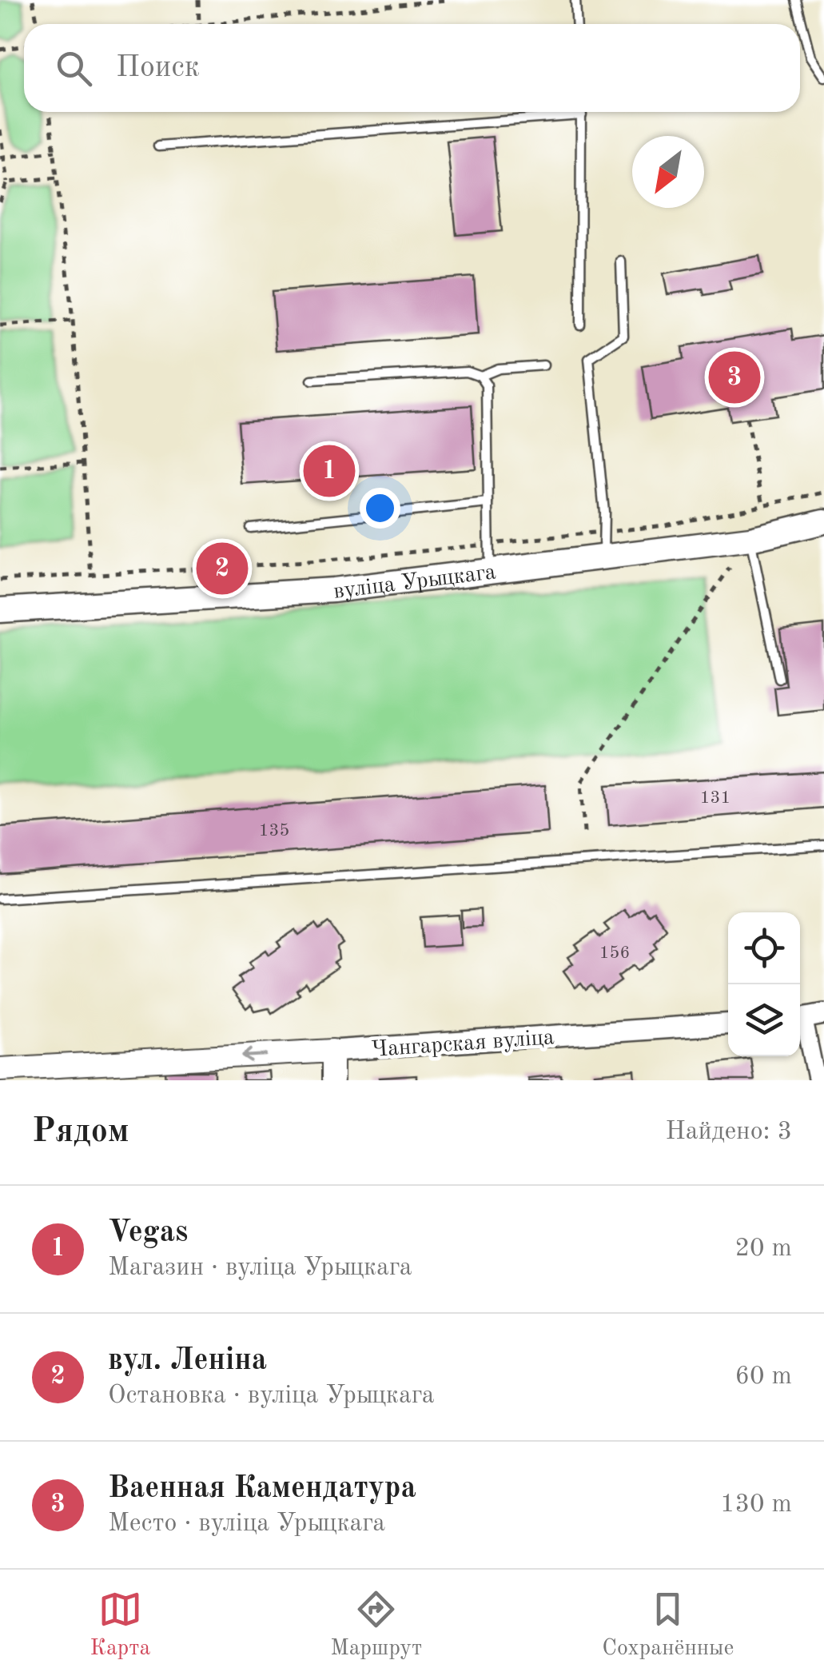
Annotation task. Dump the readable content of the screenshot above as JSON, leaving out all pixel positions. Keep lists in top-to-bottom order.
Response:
{
  "streets": {
    "main road": ["вуліца Урыцкага", "Чангарская вуліца"]
  },
  "one_way": ["Чангарская вуліца"],
  "house_numbers": ["131", "135", "156"],
  "north": "bottom left",
  "page": {
    "search": "Поиск",
    "pins": ["3", "1", "2"],
    "heading": ["Рядом", "Найдено: 3"],
    "list": [
      {
        "mark": "1",
        "name": "Vegas",
        "note": "Магазин · вуліца Урыцкага",
        "value": "20 m"
      },
      {
        "mark": "2",
        "name": "вул. Леніна",
        "note": "Остановка · вуліца Урыцкага",
        "value": "60 m"
      },
      {
        "mark": "3",
        "name": "Ваенная Камендатура",
        "note": "Место · вуліца Урыцкага",
        "value": "130 m"
      }
    ],
    "nav": ["Карта", "Маршрут", "Сохранённые"]
  }
}
